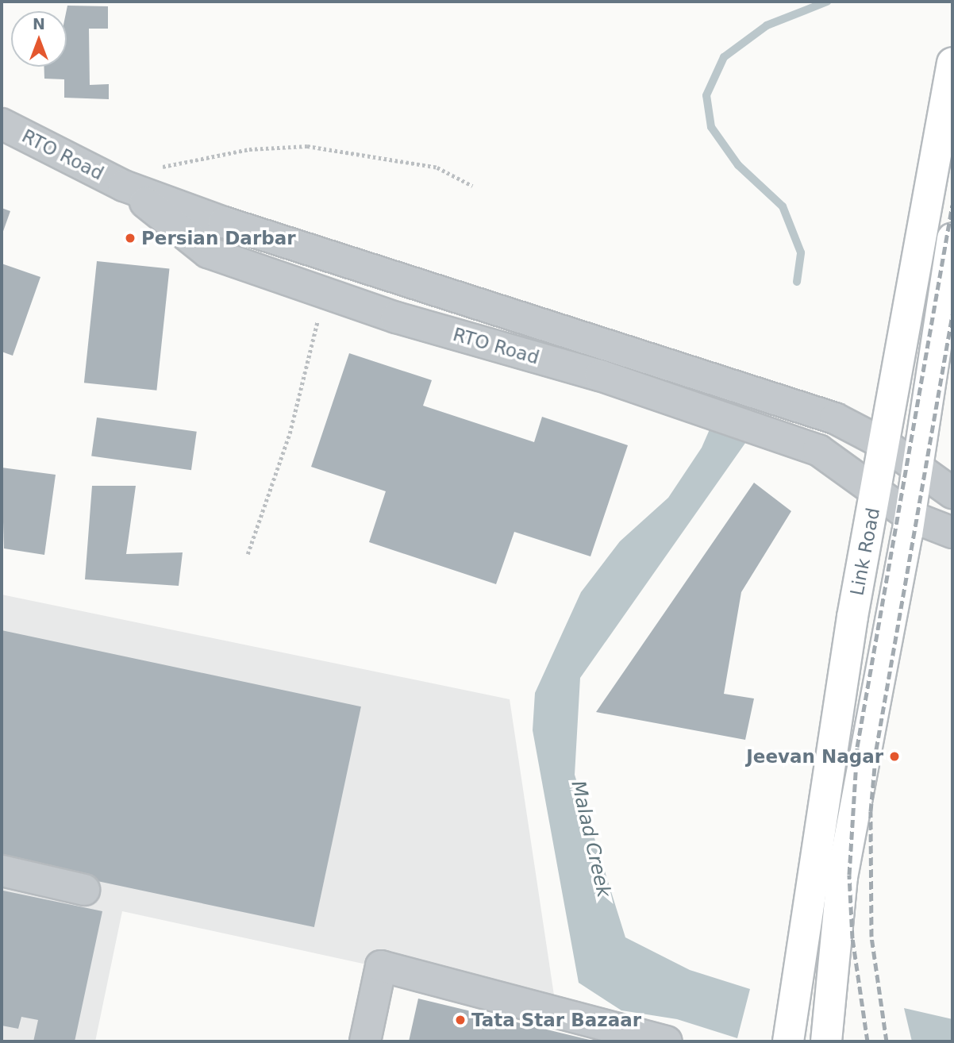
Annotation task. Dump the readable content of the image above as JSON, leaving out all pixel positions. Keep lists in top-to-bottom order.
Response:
{
  "streets": {
    "main road": ["Link Road"],
    "street": ["RTO Road"]
  },
  "crossings": [
    ["RTO Road", "Link Road"]
  ],
  "water": ["Malad Creek"],
  "places": ["Persian Darbar", "Jeevan Nagar", "Tata Star Bazaar"],
  "north": "top"
}
